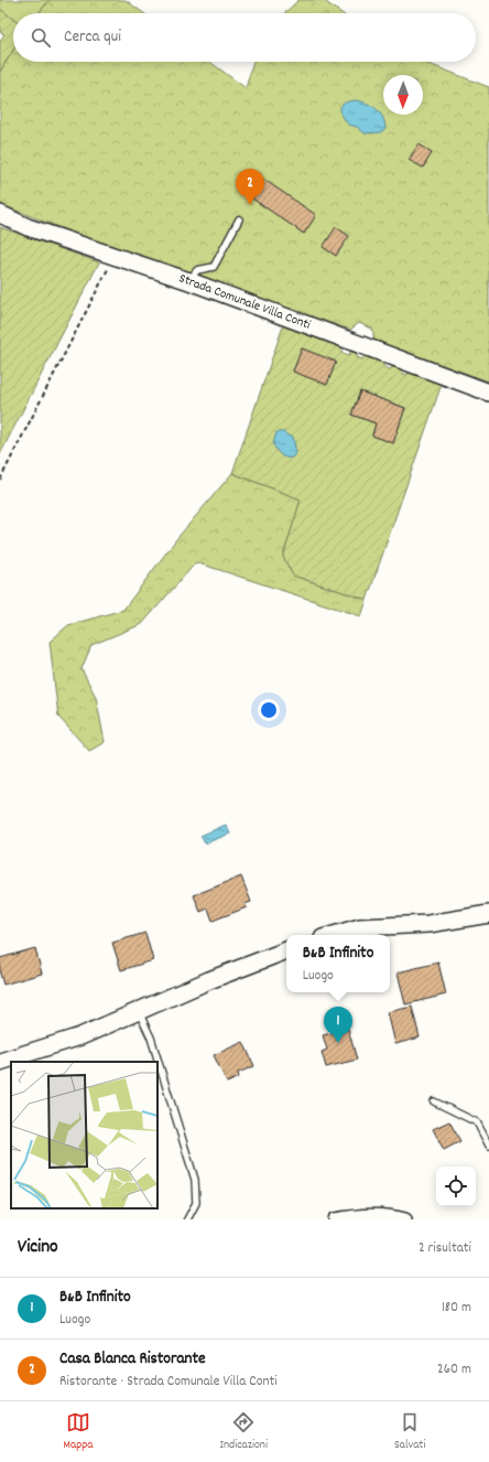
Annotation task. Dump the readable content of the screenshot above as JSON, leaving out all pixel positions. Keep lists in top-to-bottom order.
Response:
{
  "streets": {
    "street": ["Strada Comunale Villa Conti"]
  },
  "north": "bottom",
  "page": {
    "search": "Cerca qui",
    "pins": ["2", "1"],
    "popup": ["B&B Infinito", "Luogo"],
    "heading": ["Vicino", "2 risultati"],
    "list": [
      {
        "mark": "1",
        "name": "B&B Infinito",
        "note": "Luogo",
        "value": "180 m"
      },
      {
        "mark": "2",
        "name": "Casa Blanca Ristorante",
        "note": "Ristorante · Strada Comunale Villa Conti",
        "value": "260 m"
      }
    ],
    "nav": ["Mappa", "Indicazioni", "Salvati"]
  }
}
